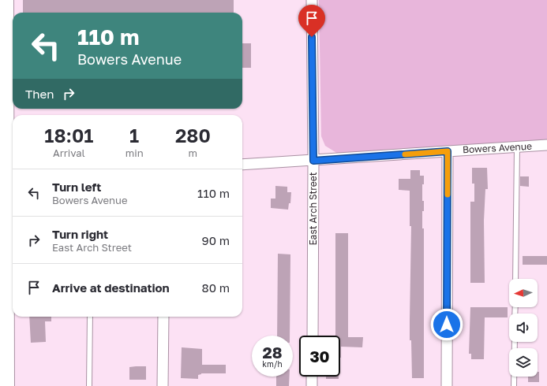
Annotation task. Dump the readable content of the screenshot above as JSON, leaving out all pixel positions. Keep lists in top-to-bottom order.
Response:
{
  "streets": {
    "street": ["Bowers Avenue", "East Arch Street"]
  },
  "crossings": [
    ["Bowers Avenue", "East Arch Street"]
  ],
  "north": "left",
  "page": {
    "turn": ["110 m", "Bowers Avenue"],
    "then": "Then",
    "eta": [
      "18:01",
      "Arrival",
      "1",
      "min",
      "280",
      "m"
    ],
    "list": [
      {
        "name": "Turn left",
        "note": "Bowers Avenue",
        "value": "110 m"
      },
      {
        "name": "Turn right",
        "note": "East Arch Street",
        "value": "90 m"
      },
      {
        "name": "Arrive at destination",
        "value": "80 m"
      }
    ],
    "speed": "28 km/h",
    "limit": "30"
  }
}
